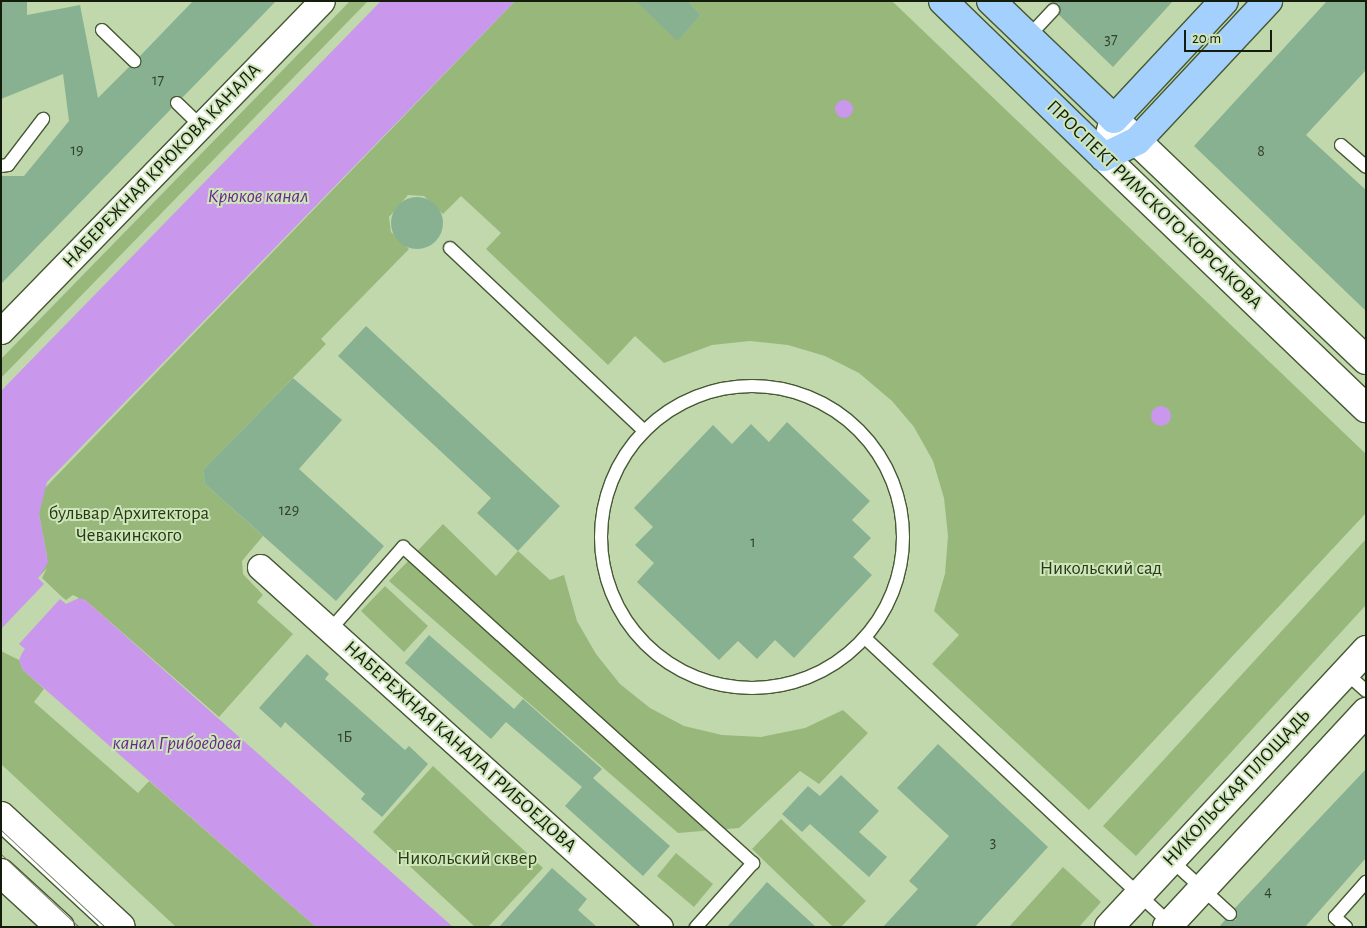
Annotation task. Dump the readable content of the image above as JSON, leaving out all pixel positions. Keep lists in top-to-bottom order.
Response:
{
  "streets": {
    "main road": ["ПРОСПЕКТ РИМСКОГО-КОРСАКОВА", "НИКОЛЬСКАЯ ПЛОЩАДЬ"],
    "street": ["НАБЕРЕЖНАЯ КРЮКОВА КАНАЛА", "НАБЕРЕЖНАЯ КАНАЛА ГРИБОЕДОВА"]
  },
  "water": ["Крюков канал", "канал Грибоедова"],
  "parks": ["бульвар Архитектора Чевакинского", "Никольский сад", "Никольский сквер"],
  "house_numbers": [
    "37",
    "17",
    "19",
    "8",
    "129",
    "1",
    "1Б",
    "3",
    "4"
  ],
  "scale_bar": "20 m"
}
